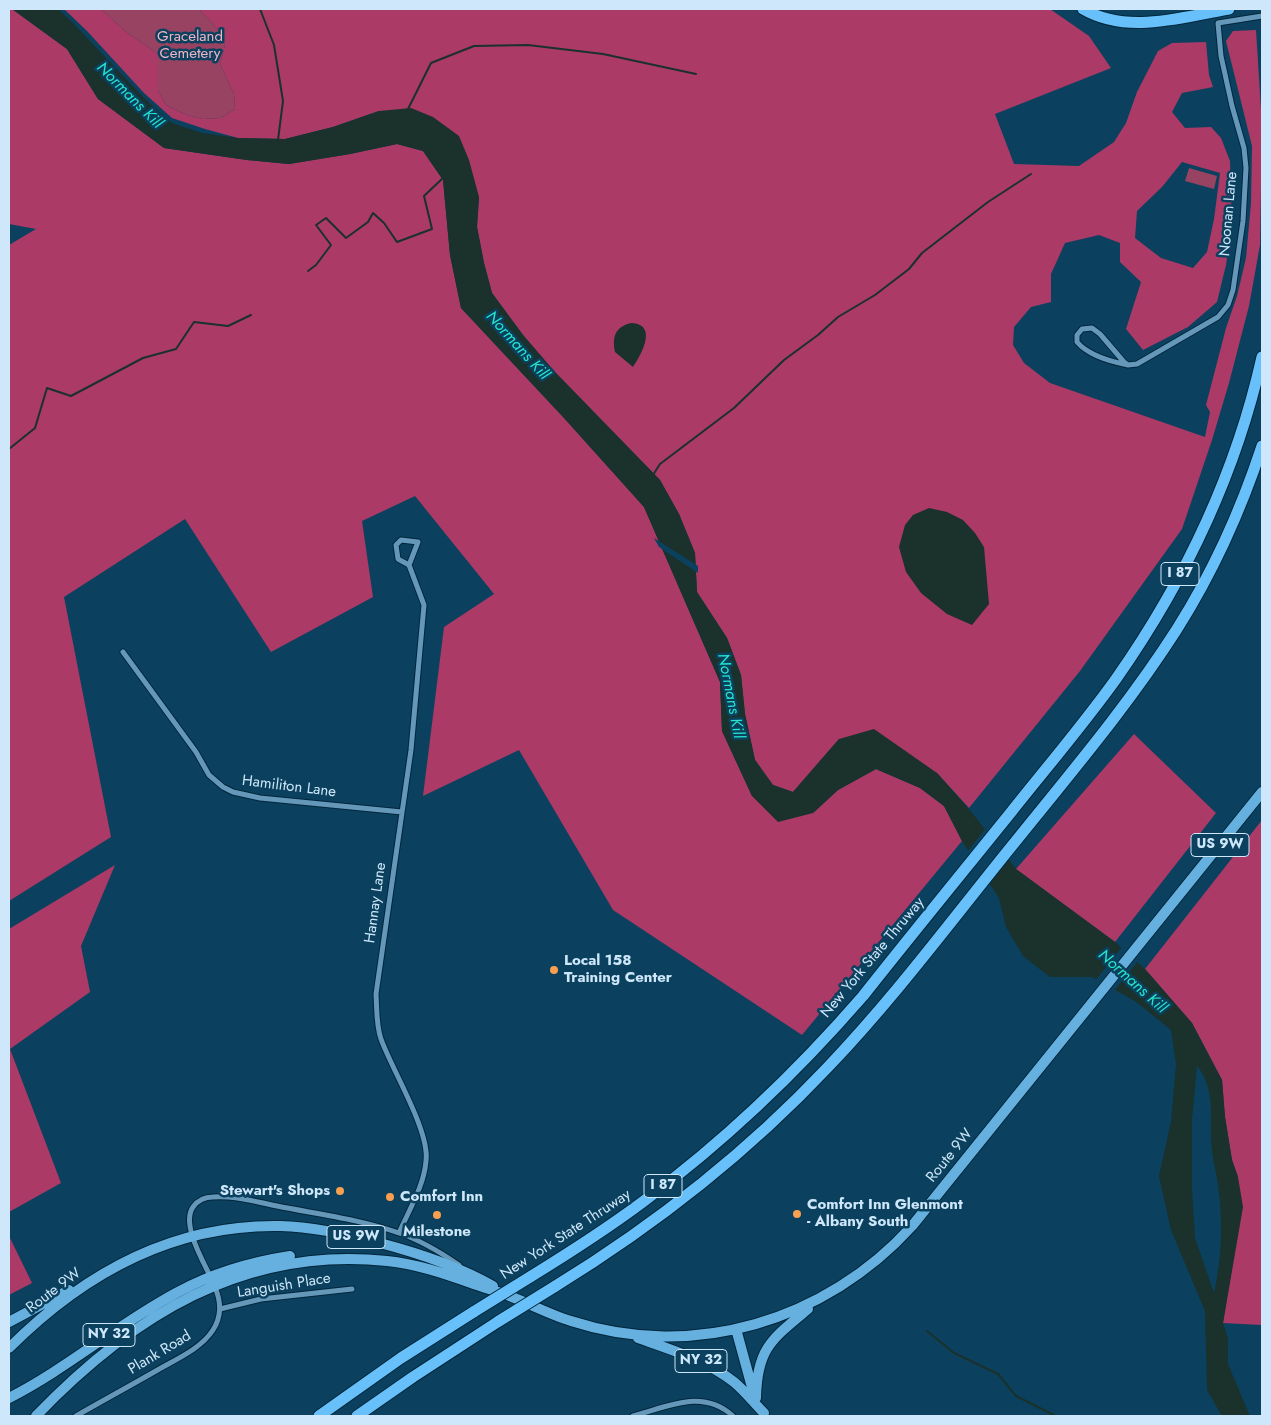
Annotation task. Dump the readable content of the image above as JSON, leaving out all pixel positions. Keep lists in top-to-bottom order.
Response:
{
  "streets": {
    "highway": ["I 87", "New York State Thruway"],
    "main road": ["US 9W", "Route 9W", "NY 32"],
    "street": [
      "Noonan Lane",
      "Hamiliton Lane",
      "Hannay Lane",
      "Languish Place",
      "Plank Road"
    ]
  },
  "crossings": [
    ["Hamiliton Lane", "Hannay Lane"],
    ["US 9W", "Route 9W"],
    ["US 9W", "NY 32"],
    ["Route 9W", "NY 32"],
    ["Languish Place", "Plank Road"]
  ],
  "water": ["Normans Kill"],
  "parks": ["Graceland Cemetery"],
  "places": [
    "Local 158 Training Center",
    "Stewart's Shops",
    "Comfort Inn",
    "Comfort Inn Glenmont - Albany South",
    "Milestone"
  ]
}
